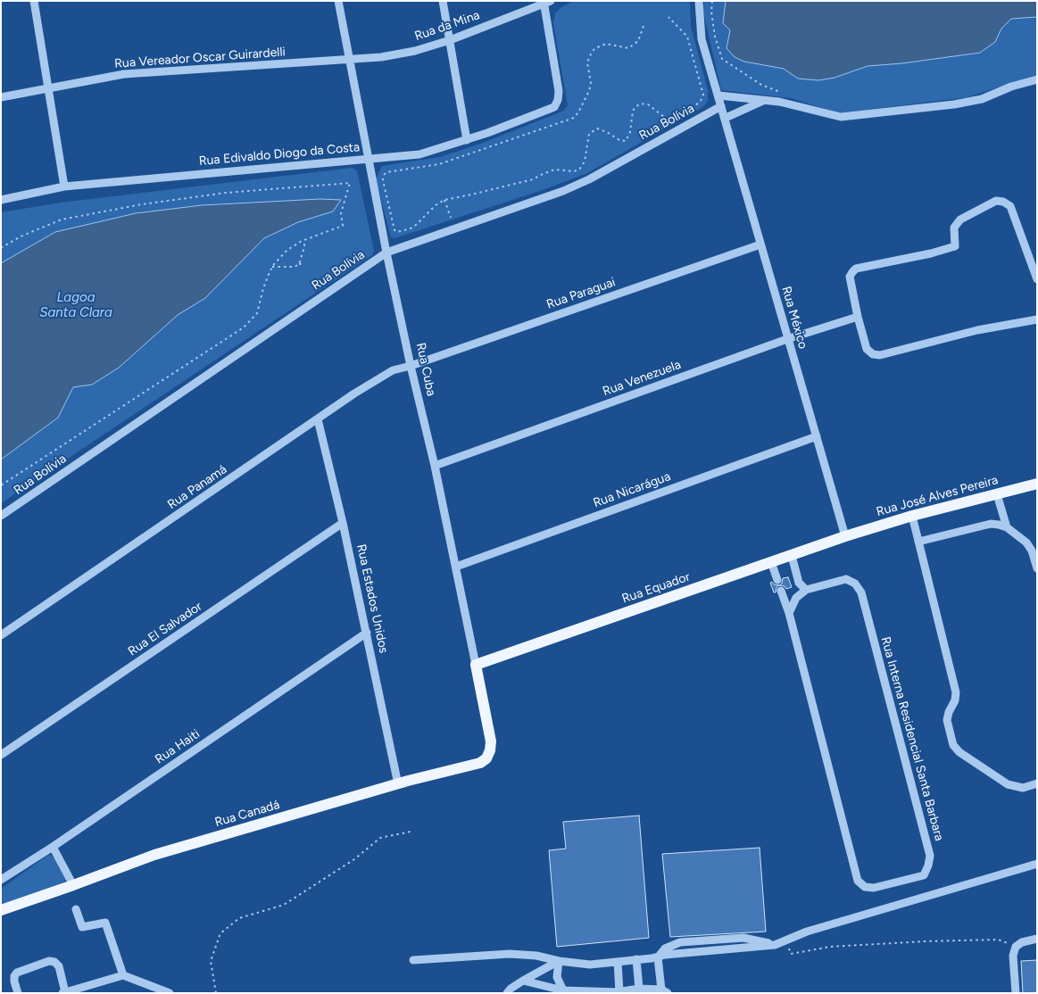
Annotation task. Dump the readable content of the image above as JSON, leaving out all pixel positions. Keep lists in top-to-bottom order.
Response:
{
  "streets": {
    "main road": [
      "Rua Cuba",
      "Rua José Alves Pereira",
      "Rua Equador",
      "Rua Canadá"
    ],
    "street": [
      "Rua da Mina",
      "Rua Vereador Oscar Guirardelli",
      "Rua Bolívia",
      "Rua Edivaldo Diogo da Costa",
      "Rua Paraguai",
      "Rua México",
      "Rua Venezuela",
      "Rua Panamá",
      "Rua Nicarágua",
      "Rua Estados Unidos",
      "Rua El Salvador",
      "Rua Interna Residencial Santa Barbara",
      "Rua Haiti"
    ]
  },
  "crossings": [
    ["Rua da Mina", "Rua Vereador Oscar Guirardelli"],
    ["Rua da Mina", "Rua Edivaldo Diogo da Costa"],
    ["Rua da Mina", "Rua Cuba"],
    ["Rua Vereador Oscar Guirardelli", "Rua Cuba"],
    ["Rua Bolívia", "Rua México"],
    ["Rua Bolívia", "Rua Cuba"],
    ["Rua Edivaldo Diogo da Costa", "Rua Cuba"],
    ["Rua Paraguai", "Rua México"],
    ["Rua Paraguai", "Rua Cuba"],
    ["Rua Paraguai", "Rua Panamá"],
    ["Rua México", "Rua Venezuela"],
    ["Rua México", "Rua Nicarágua"],
    ["Rua México", "Rua José Alves Pereira"],
    ["Rua México", "Rua Equador"],
    ["Rua Cuba", "Rua Venezuela"],
    ["Rua Cuba", "Rua Panamá"],
    ["Rua Cuba", "Rua Nicarágua"],
    ["Rua Cuba", "Rua Equador"],
    ["Rua Cuba", "Rua Canadá"],
    ["Rua Panamá", "Rua Estados Unidos"],
    ["Rua José Alves Pereira", "Rua Equador"],
    ["Rua Estados Unidos", "Rua El Salvador"],
    ["Rua Estados Unidos", "Rua Haiti"],
    ["Rua Estados Unidos", "Rua Canadá"]
  ],
  "water": ["Lagoa Santa Clara"]
}
